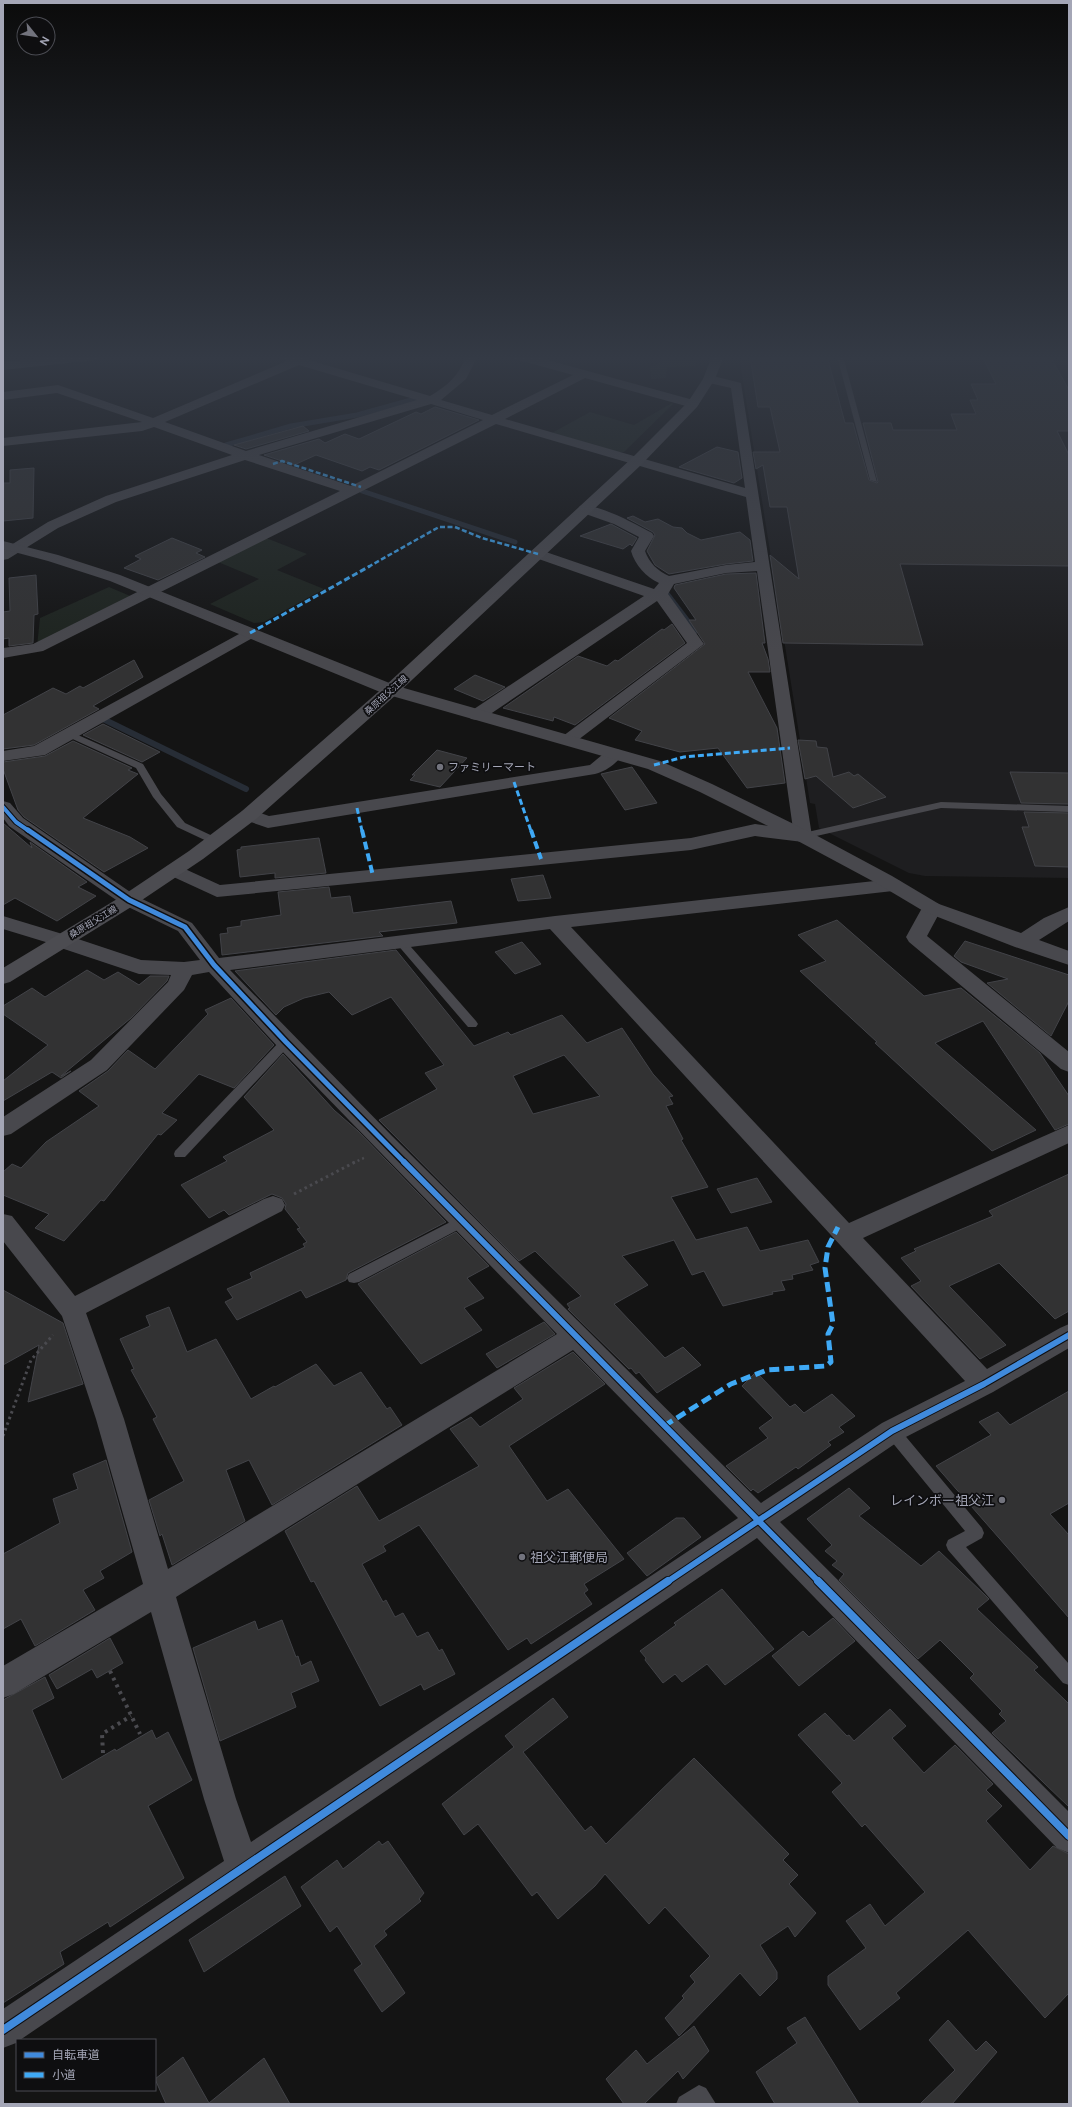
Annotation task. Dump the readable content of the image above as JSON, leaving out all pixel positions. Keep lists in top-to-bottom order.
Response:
{
  "streets": {
    "main road": ["桑原祖父江線"]
  },
  "places": ["ファミリーマート", "レインボー祖父江", "祖父江郵便局"],
  "legend": ["自転車道", "小道"],
  "north": "bottom right"
}
